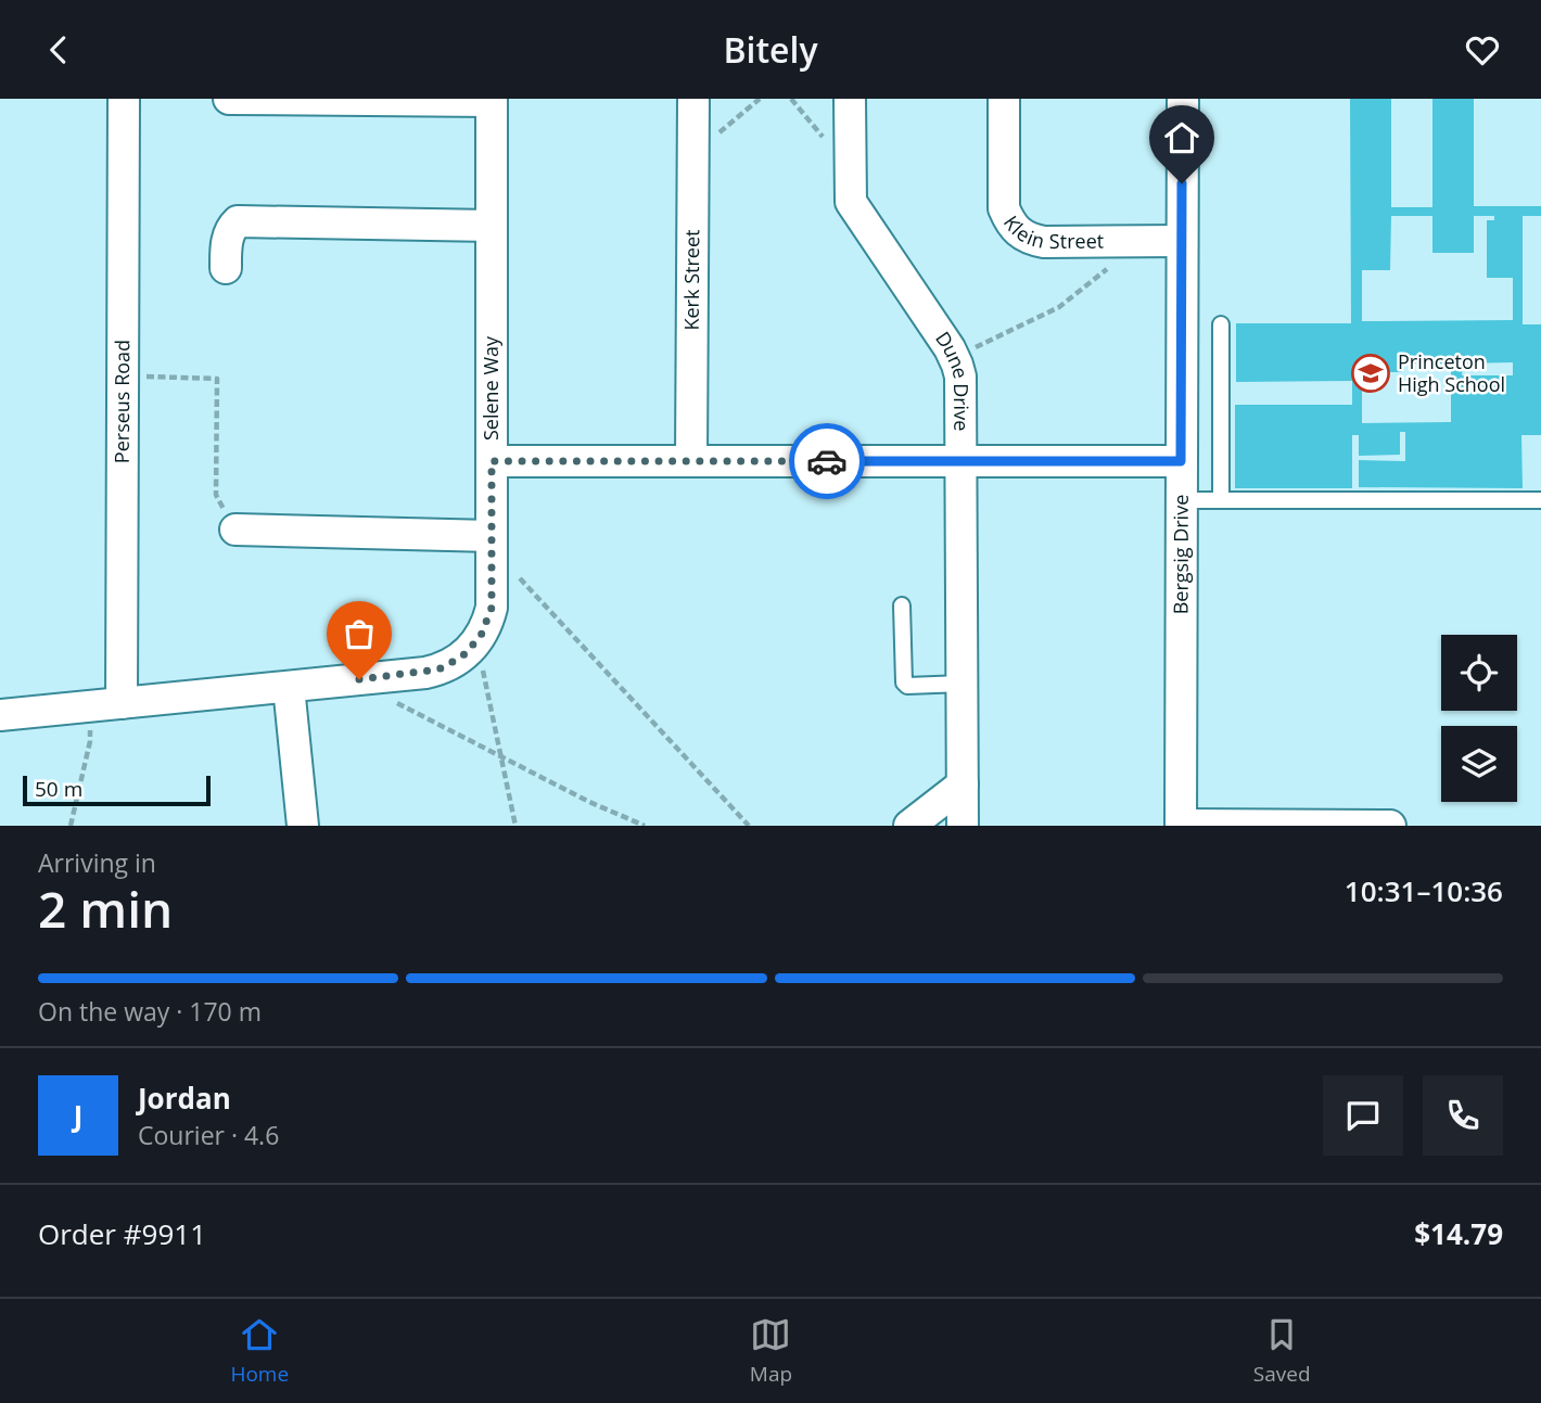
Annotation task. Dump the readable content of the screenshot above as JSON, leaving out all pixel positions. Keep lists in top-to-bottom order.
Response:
{
  "streets": {
    "street": [
      "Klein Street",
      "Kerk Street",
      "Dune Drive",
      "Selene Way",
      "Perseus Road",
      "Bergsig Drive"
    ]
  },
  "crossings": [
    ["Klein Street", "Bergsig Drive"],
    ["Selene Way", "Perseus Road"]
  ],
  "places": {
    "school or university": ["Princeton High School"]
  },
  "scale_bar": "50 m",
  "page": {
    "header": "Bitely",
    "scale": "50 m",
    "heading": ["2 min", "Arriving in", "10:31–10:36"],
    "panel": [
      "Jordan",
      "Courier · 4.6",
      "Order #9911",
      "$14.79"
    ],
    "bar": "On the way · 170 m",
    "round": "J",
    "tabs": ["Home", "Map", "Saved"]
  }
}
